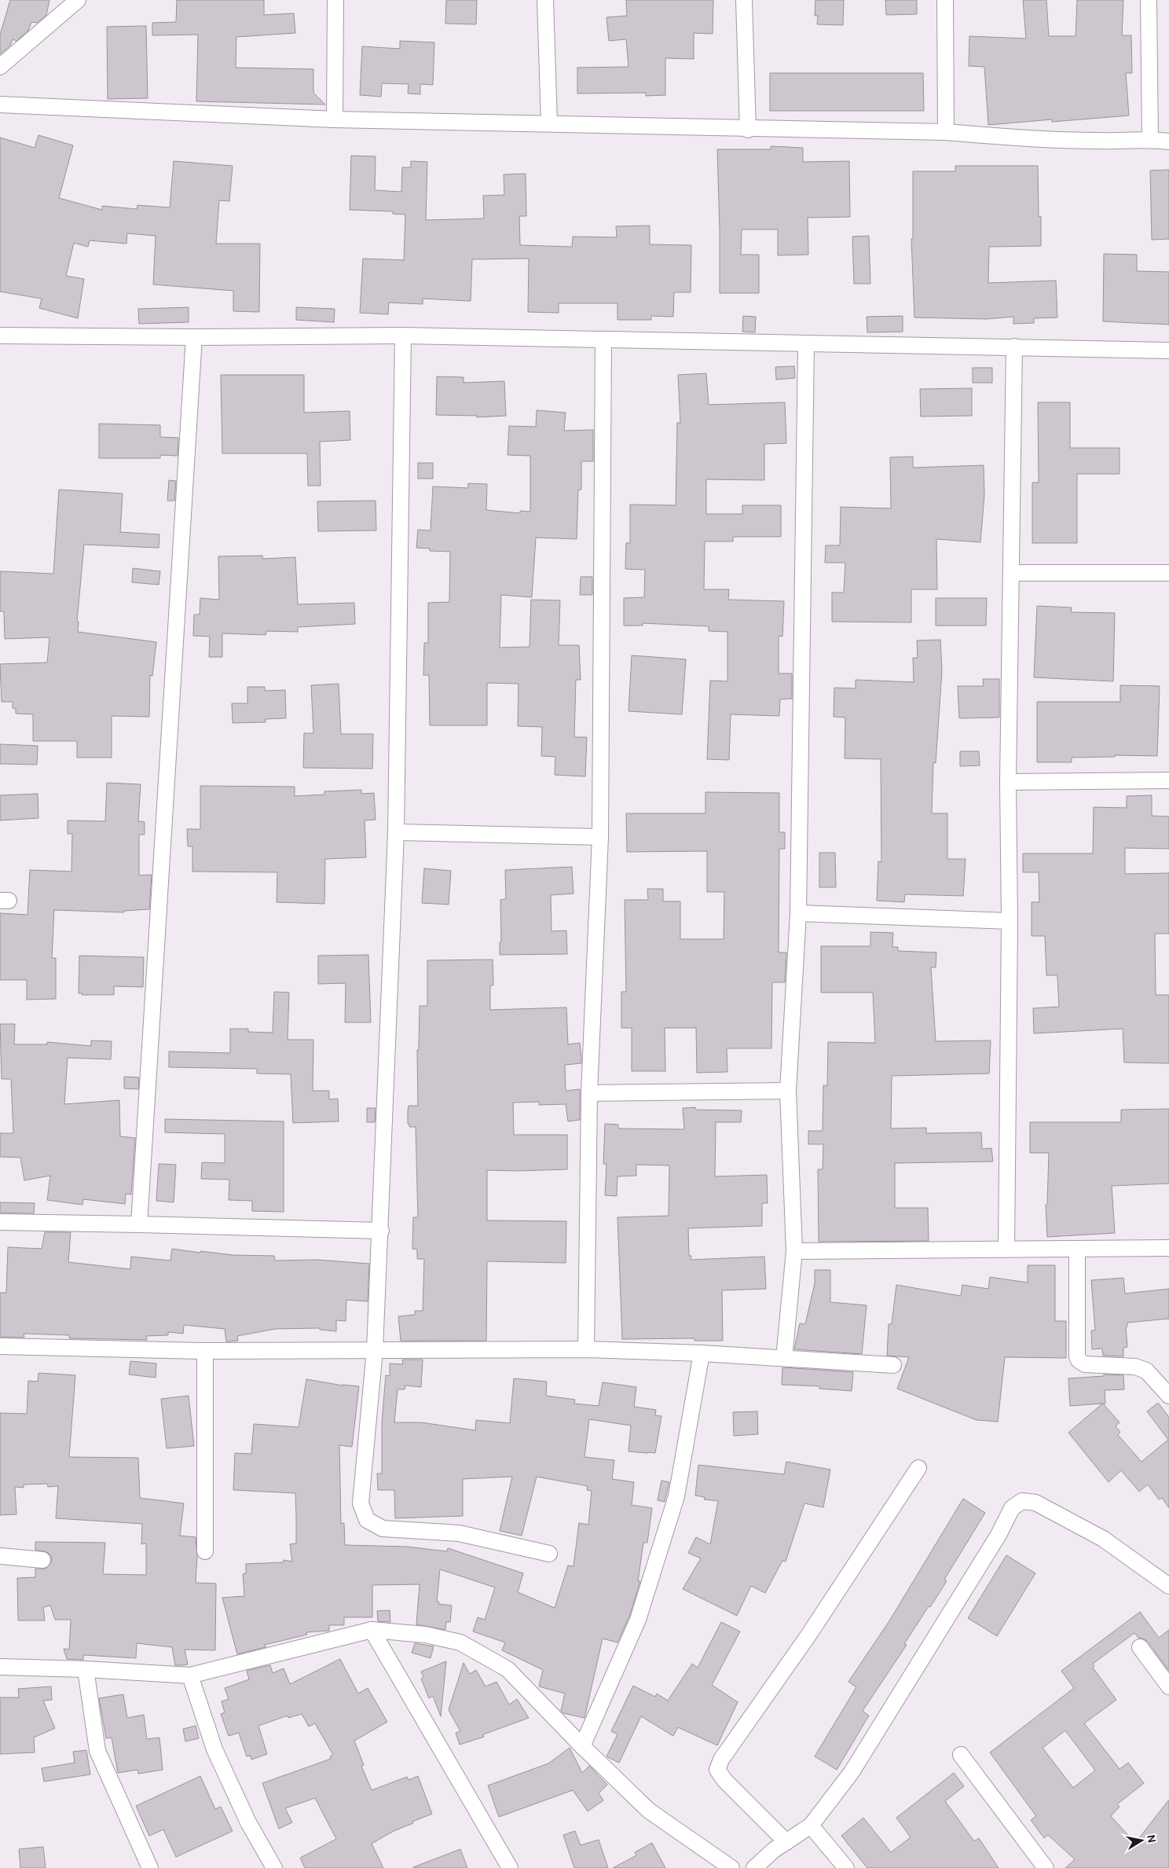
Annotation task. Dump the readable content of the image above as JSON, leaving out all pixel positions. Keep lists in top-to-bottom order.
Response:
{
  "north": "right"
}
